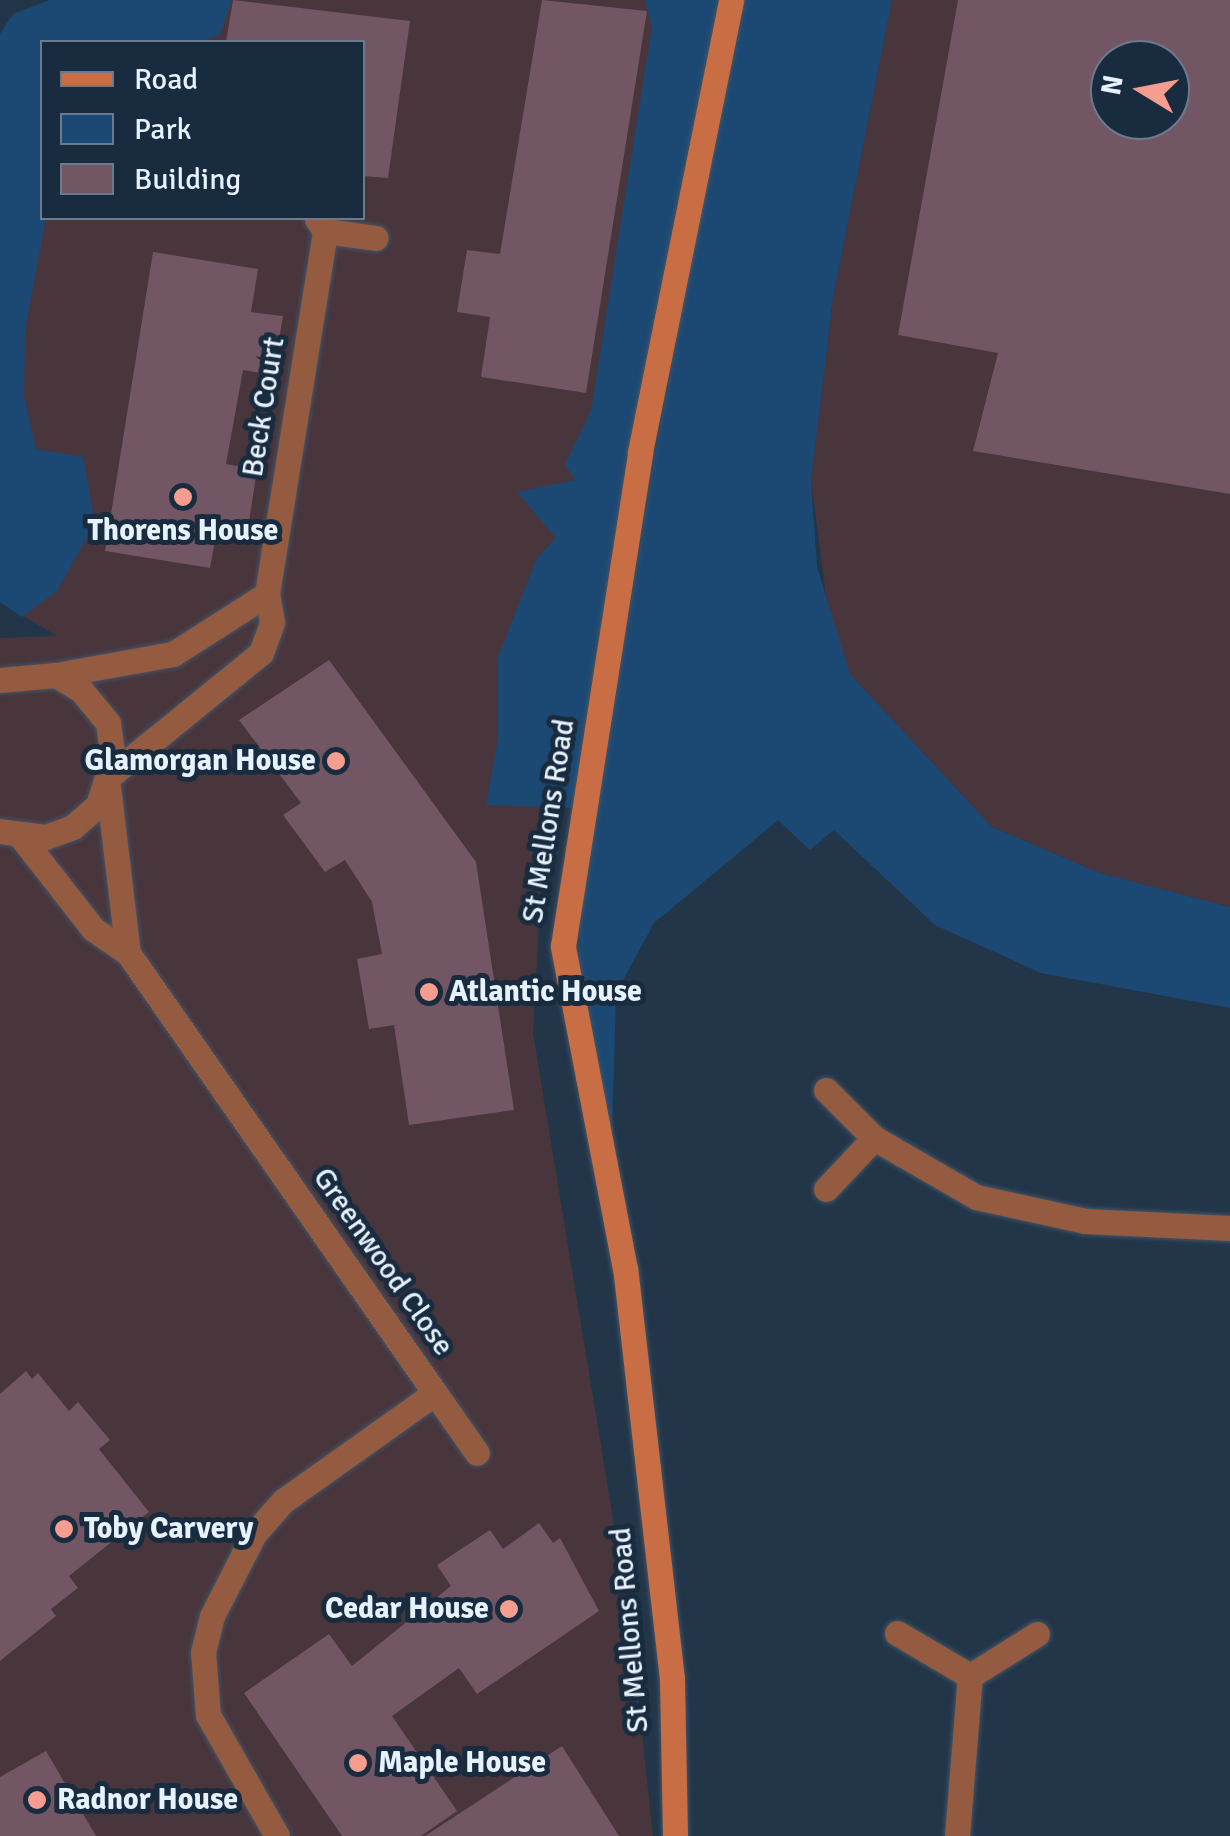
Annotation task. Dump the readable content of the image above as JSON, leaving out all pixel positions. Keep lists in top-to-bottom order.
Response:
{
  "streets": {
    "main road": ["St Mellons Road"],
    "street": ["Beck Court", "Greenwood Close"]
  },
  "crossings": [
    ["Beck Court", "Greenwood Close"]
  ],
  "places": [
    "Thorens House",
    "Glamorgan House",
    "Atlantic House",
    "Toby Carvery",
    "Cedar House",
    "Maple House",
    "Radnor House"
  ],
  "legend": ["Road", "Park", "Building"],
  "north": "left"
}
